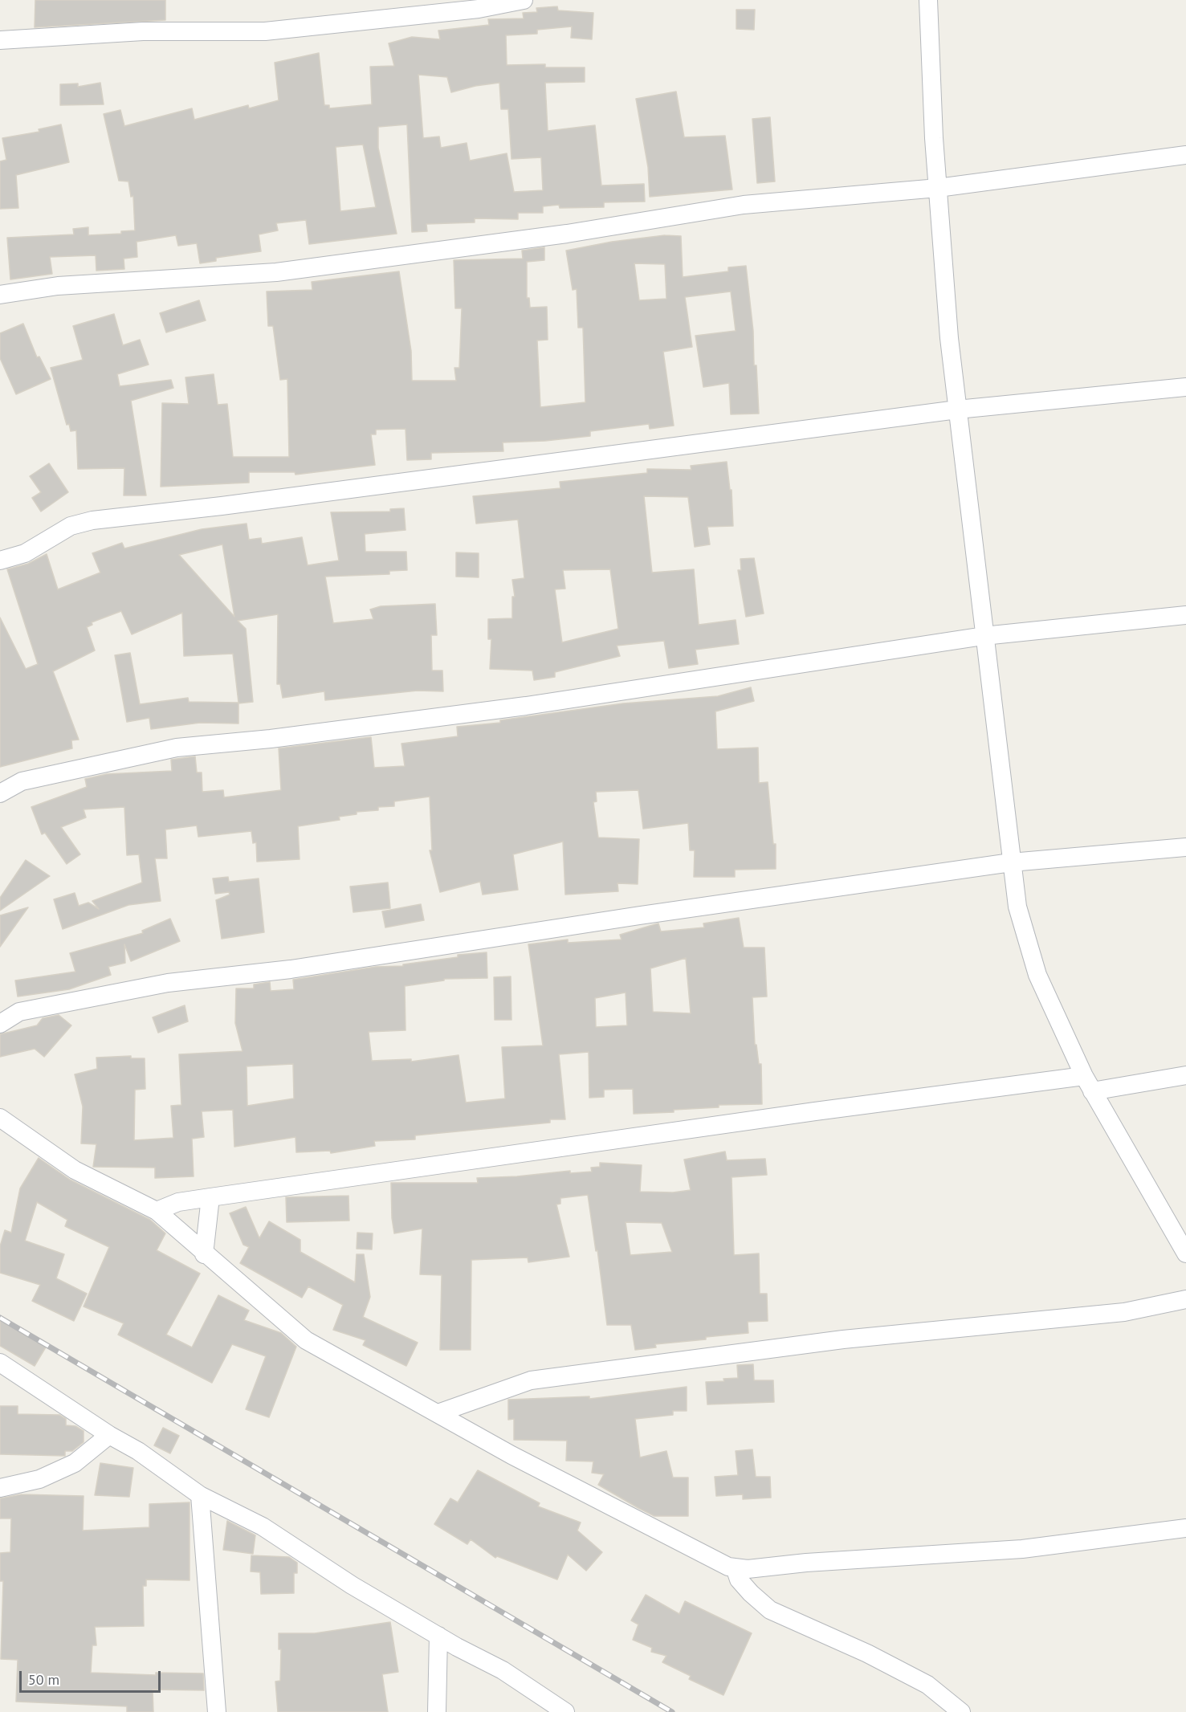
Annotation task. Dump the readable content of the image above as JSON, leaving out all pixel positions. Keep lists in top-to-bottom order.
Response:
{
  "scale_bar": "50 m"
}
